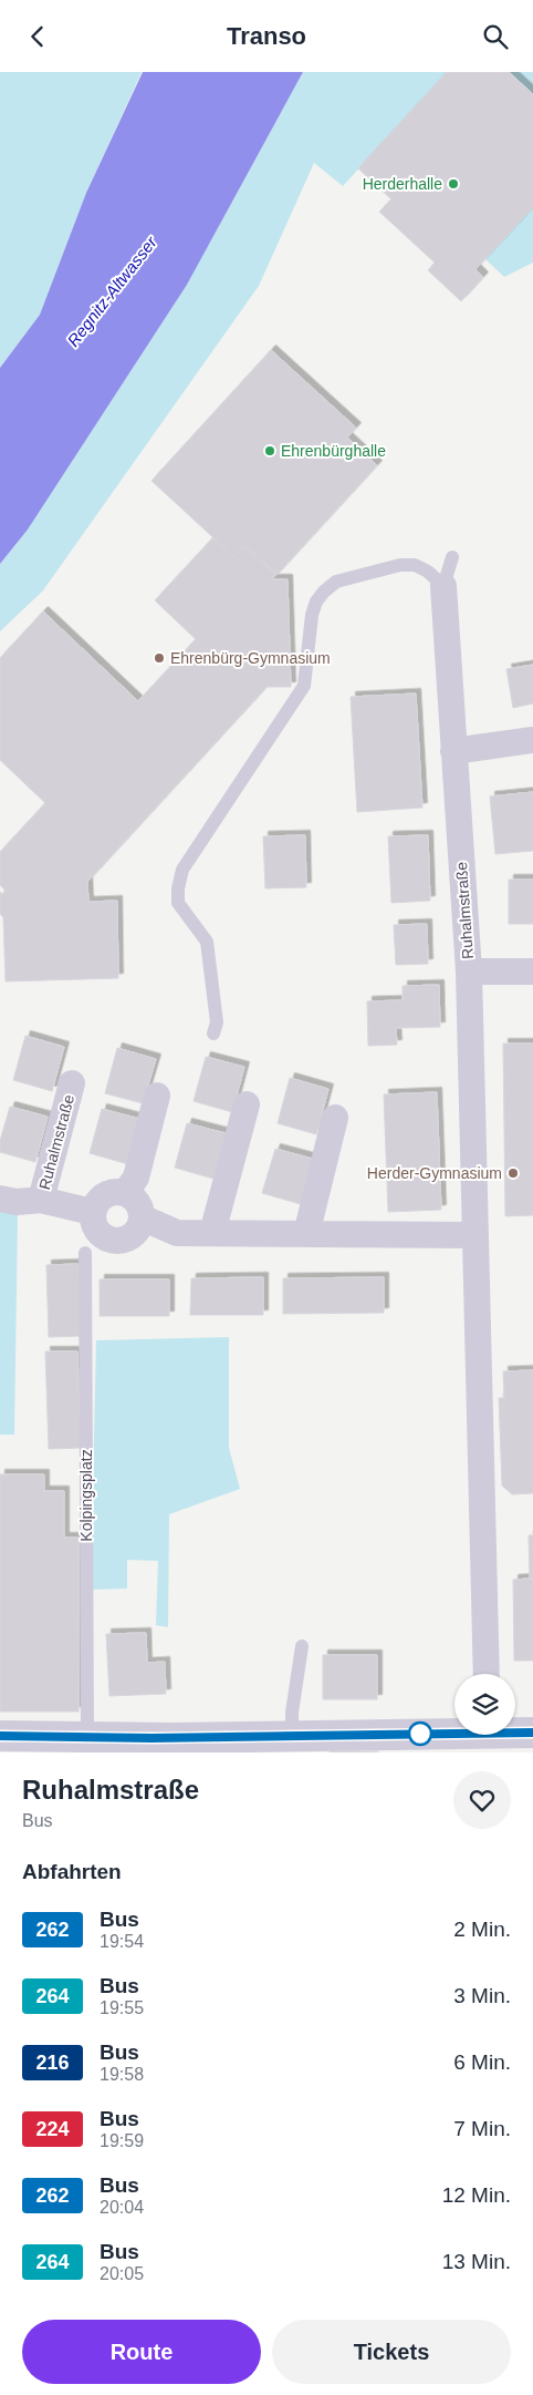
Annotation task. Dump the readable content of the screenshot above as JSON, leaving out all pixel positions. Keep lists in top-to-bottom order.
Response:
{
  "streets": {
    "street": ["Ruhalmstraße"],
    "lane": ["Kolpingsplatz"]
  },
  "water": ["Regnitz-Altwasser"],
  "places": [
    "Herderhalle",
    "Ehrenbürghalle",
    "Ehrenbürg-Gymnasium",
    "Herder-Gymnasium"
  ],
  "lines": ["bus line 262"],
  "page": {
    "header": "Transo",
    "heading": [
      ["Ruhalmstraße", "Bus"],
      "Abfahrten"
    ],
    "list": [
      {
        "mark": "262",
        "name": "Bus",
        "note": "19:54",
        "value": "2 Min."
      },
      {
        "mark": "264",
        "name": "Bus",
        "note": "19:55",
        "value": "3 Min."
      },
      {
        "mark": "216",
        "name": "Bus",
        "note": "19:58",
        "value": "6 Min."
      },
      {
        "mark": "224",
        "name": "Bus",
        "note": "19:59",
        "value": "7 Min."
      },
      {
        "mark": "262",
        "name": "Bus",
        "note": "20:04",
        "value": "12 Min."
      },
      {
        "mark": "264",
        "name": "Bus",
        "note": "20:05",
        "value": "13 Min."
      }
    ],
    "buttons": ["Route", "Tickets"]
  }
}
